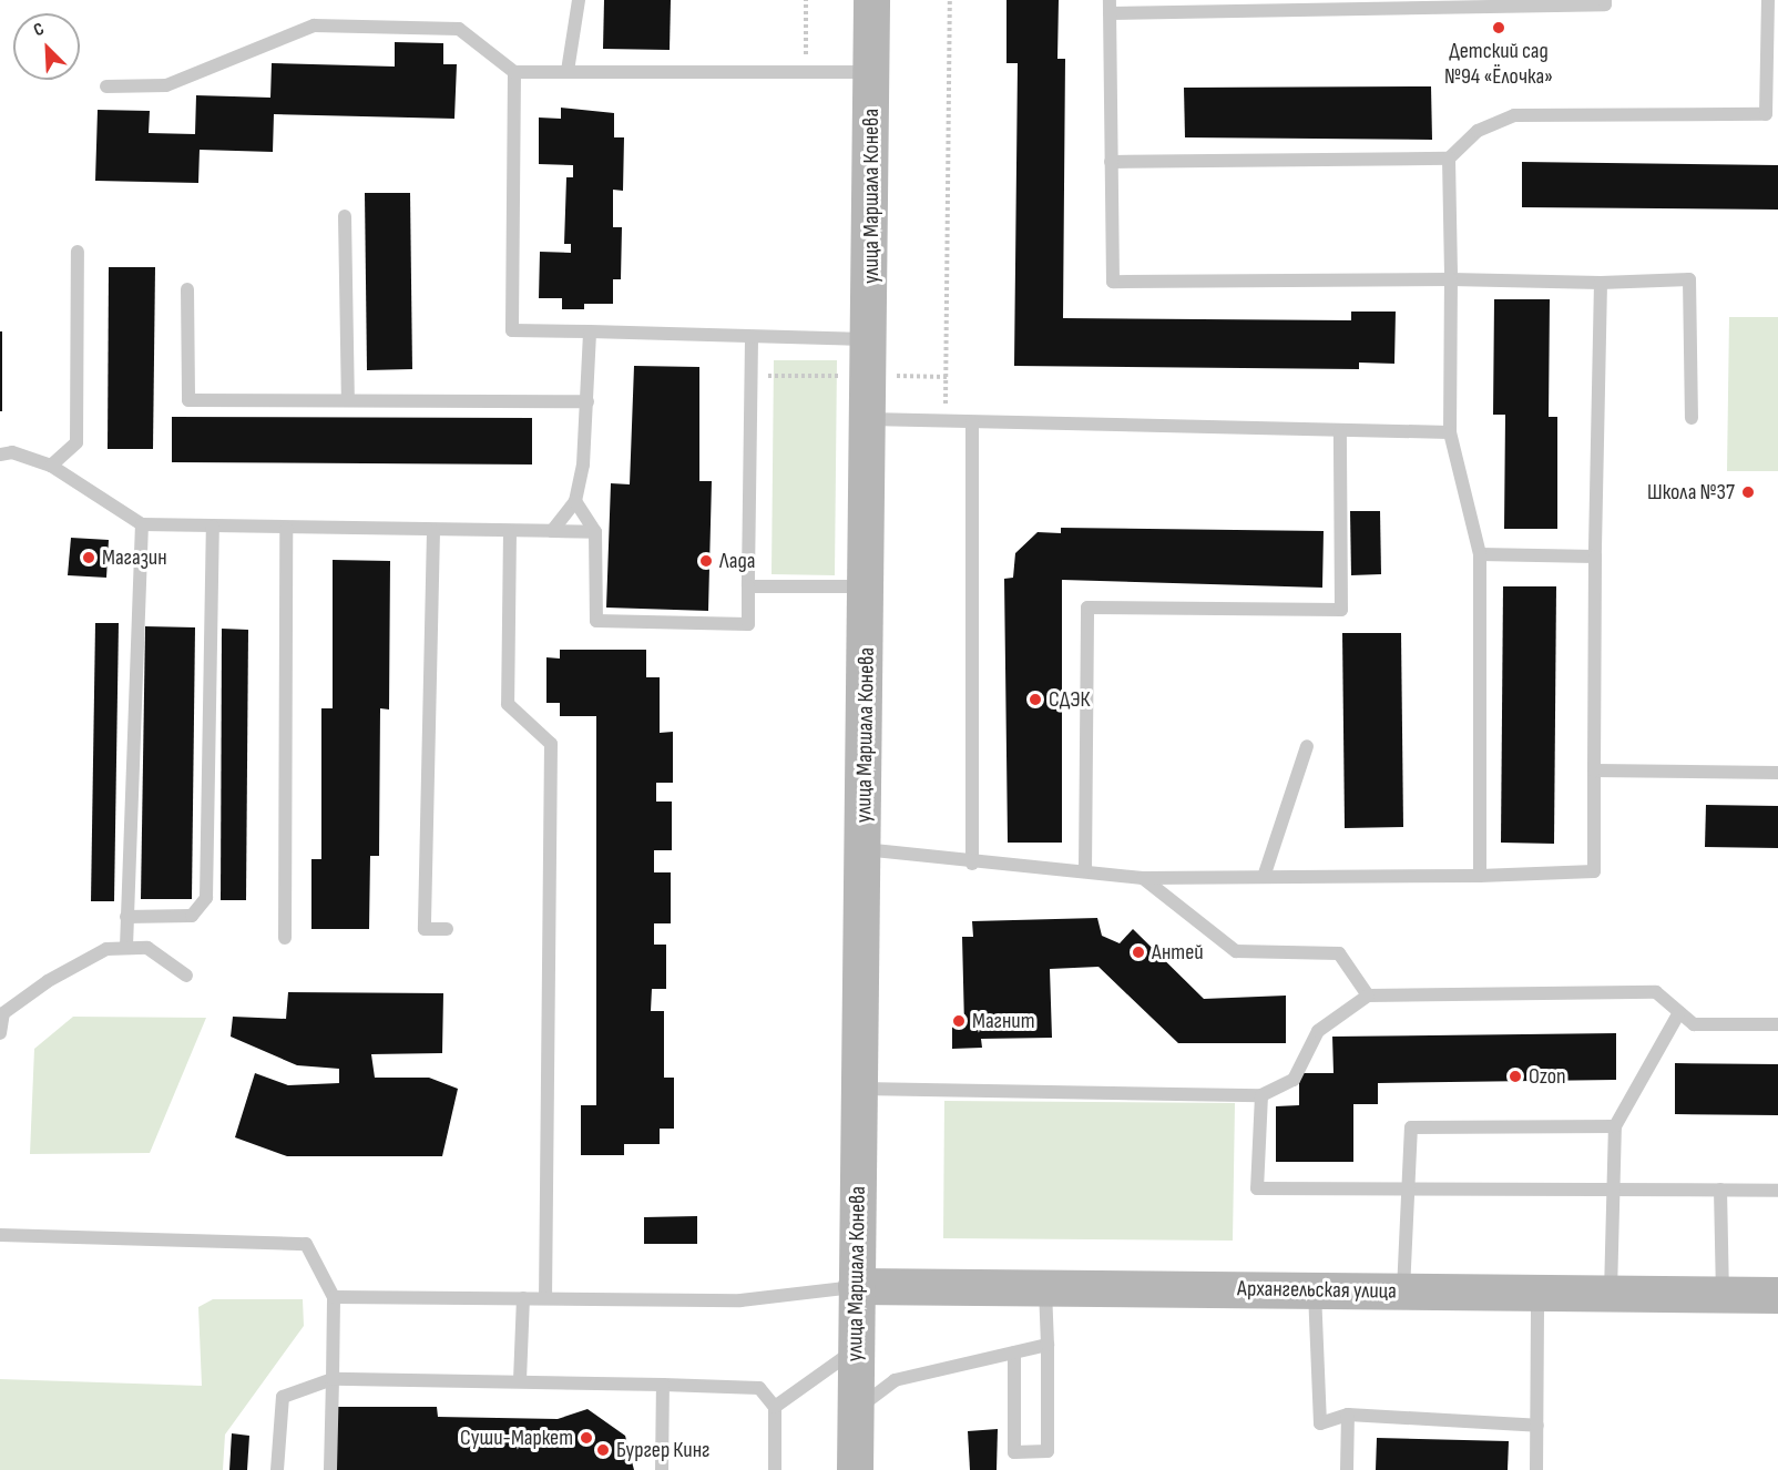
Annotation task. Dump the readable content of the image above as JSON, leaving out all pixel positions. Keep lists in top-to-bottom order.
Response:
{
  "streets": {
    "main road": ["улица Маршала Конева", "Архангельская улица"]
  },
  "crossings": [
    ["улица Маршала Конева", "Архангельская улица"]
  ],
  "places": [
    "Детский сад №94 «Ёлочка»",
    "Школа №37",
    "Магазин",
    "Лада",
    "СДЭК",
    "Антей",
    "Магнит",
    "Ozon",
    "Суши-Маркет",
    "Бургер Кинг"
  ],
  "north": "top left"
}
